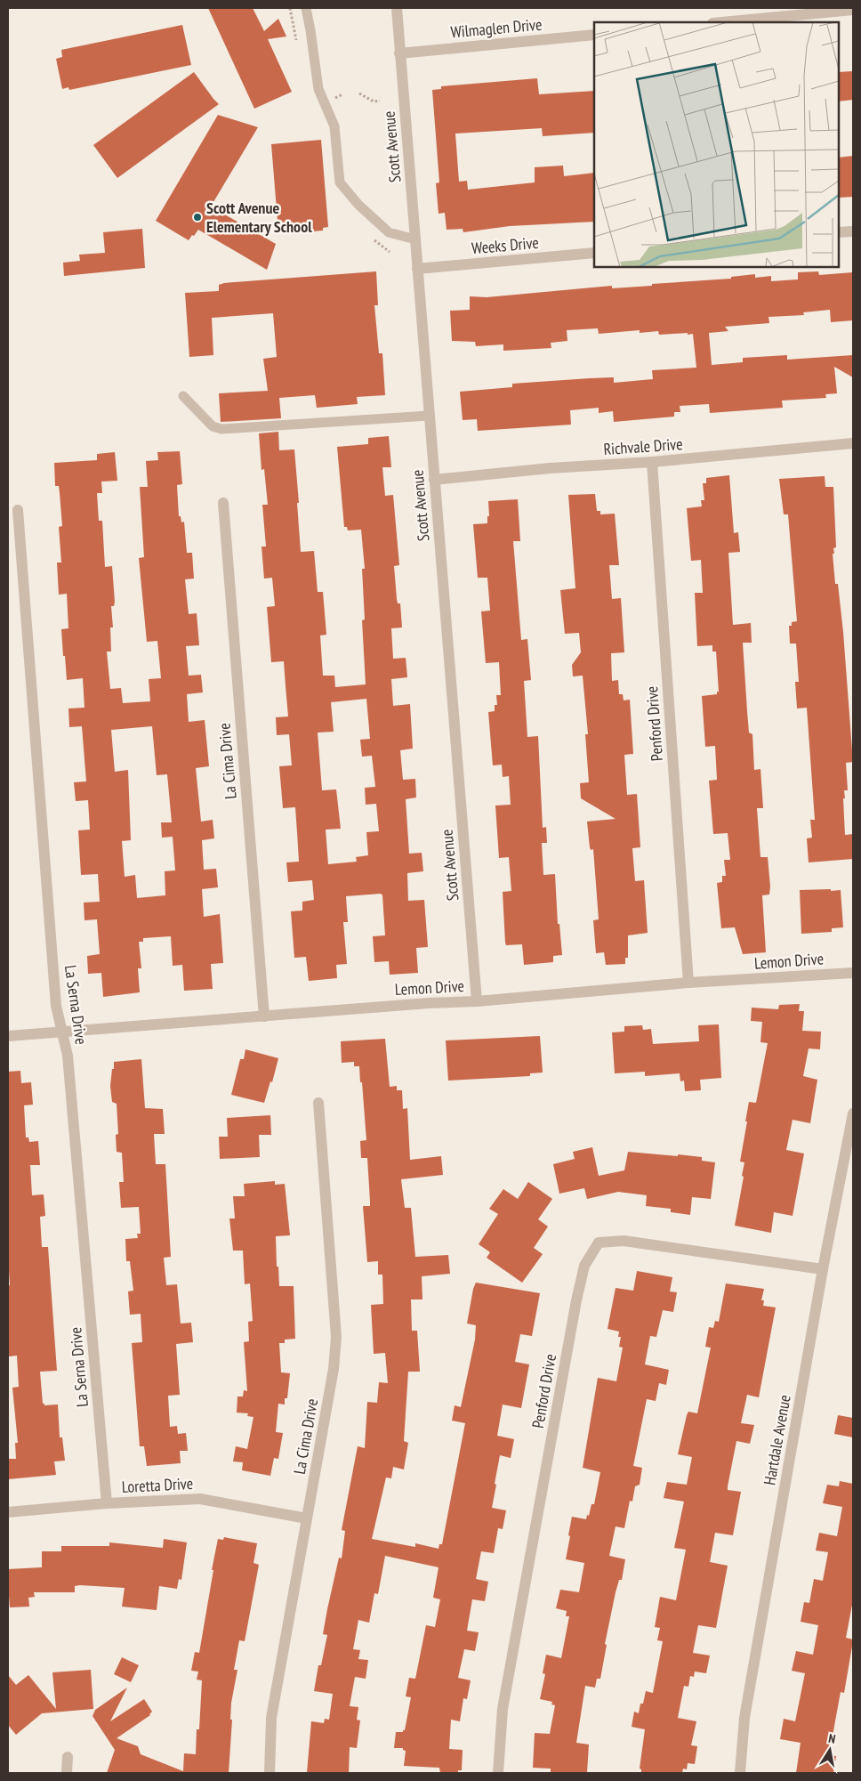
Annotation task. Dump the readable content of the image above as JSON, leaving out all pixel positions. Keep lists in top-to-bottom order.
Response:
{
  "streets": {
    "street": [
      "Wilmaglen Drive",
      "Scott Avenue",
      "Weeks Drive",
      "Richvale Drive",
      "Penford Drive",
      "La Cima Drive",
      "Lemon Drive",
      "La Serna Drive",
      "Hartdale Avenue",
      "Loretta Drive"
    ]
  },
  "crossings": [
    ["Wilmaglen Drive", "Scott Avenue"],
    ["Scott Avenue", "Weeks Drive"],
    ["Scott Avenue", "Richvale Drive"],
    ["Scott Avenue", "Lemon Drive"],
    ["Richvale Drive", "Penford Drive"],
    ["Penford Drive", "Lemon Drive"],
    ["Penford Drive", "Hartdale Avenue"],
    ["La Cima Drive", "Lemon Drive"],
    ["La Cima Drive", "Loretta Drive"],
    ["Lemon Drive", "La Serna Drive"],
    ["La Serna Drive", "Loretta Drive"]
  ],
  "places": ["Scott Avenue Elementary School"],
  "north": "top"
}
